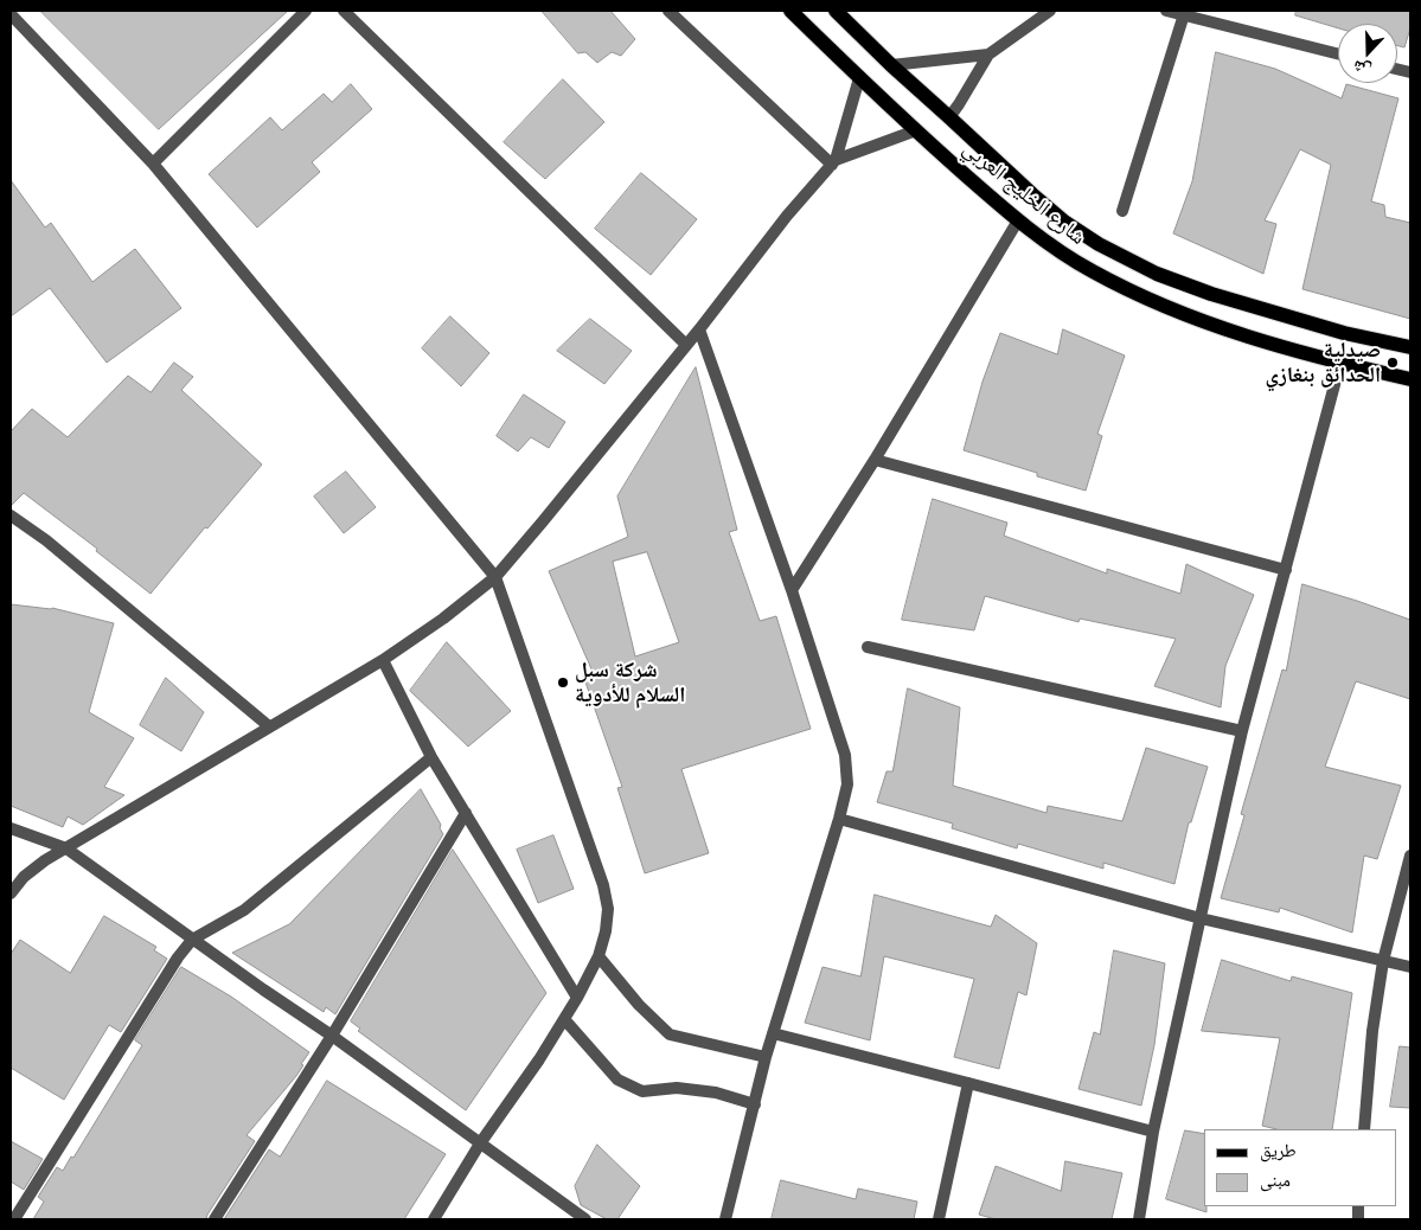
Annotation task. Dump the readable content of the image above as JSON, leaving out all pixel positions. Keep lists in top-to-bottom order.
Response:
{
  "streets": {
    "main road": ["شارع الخليج العربي"]
  },
  "places": ["صيدلية الحدائق بنغازي", "شركة سبل السلام للأدوية"],
  "legend": ["طريق", "مبنى"],
  "north": "bottom"
}
